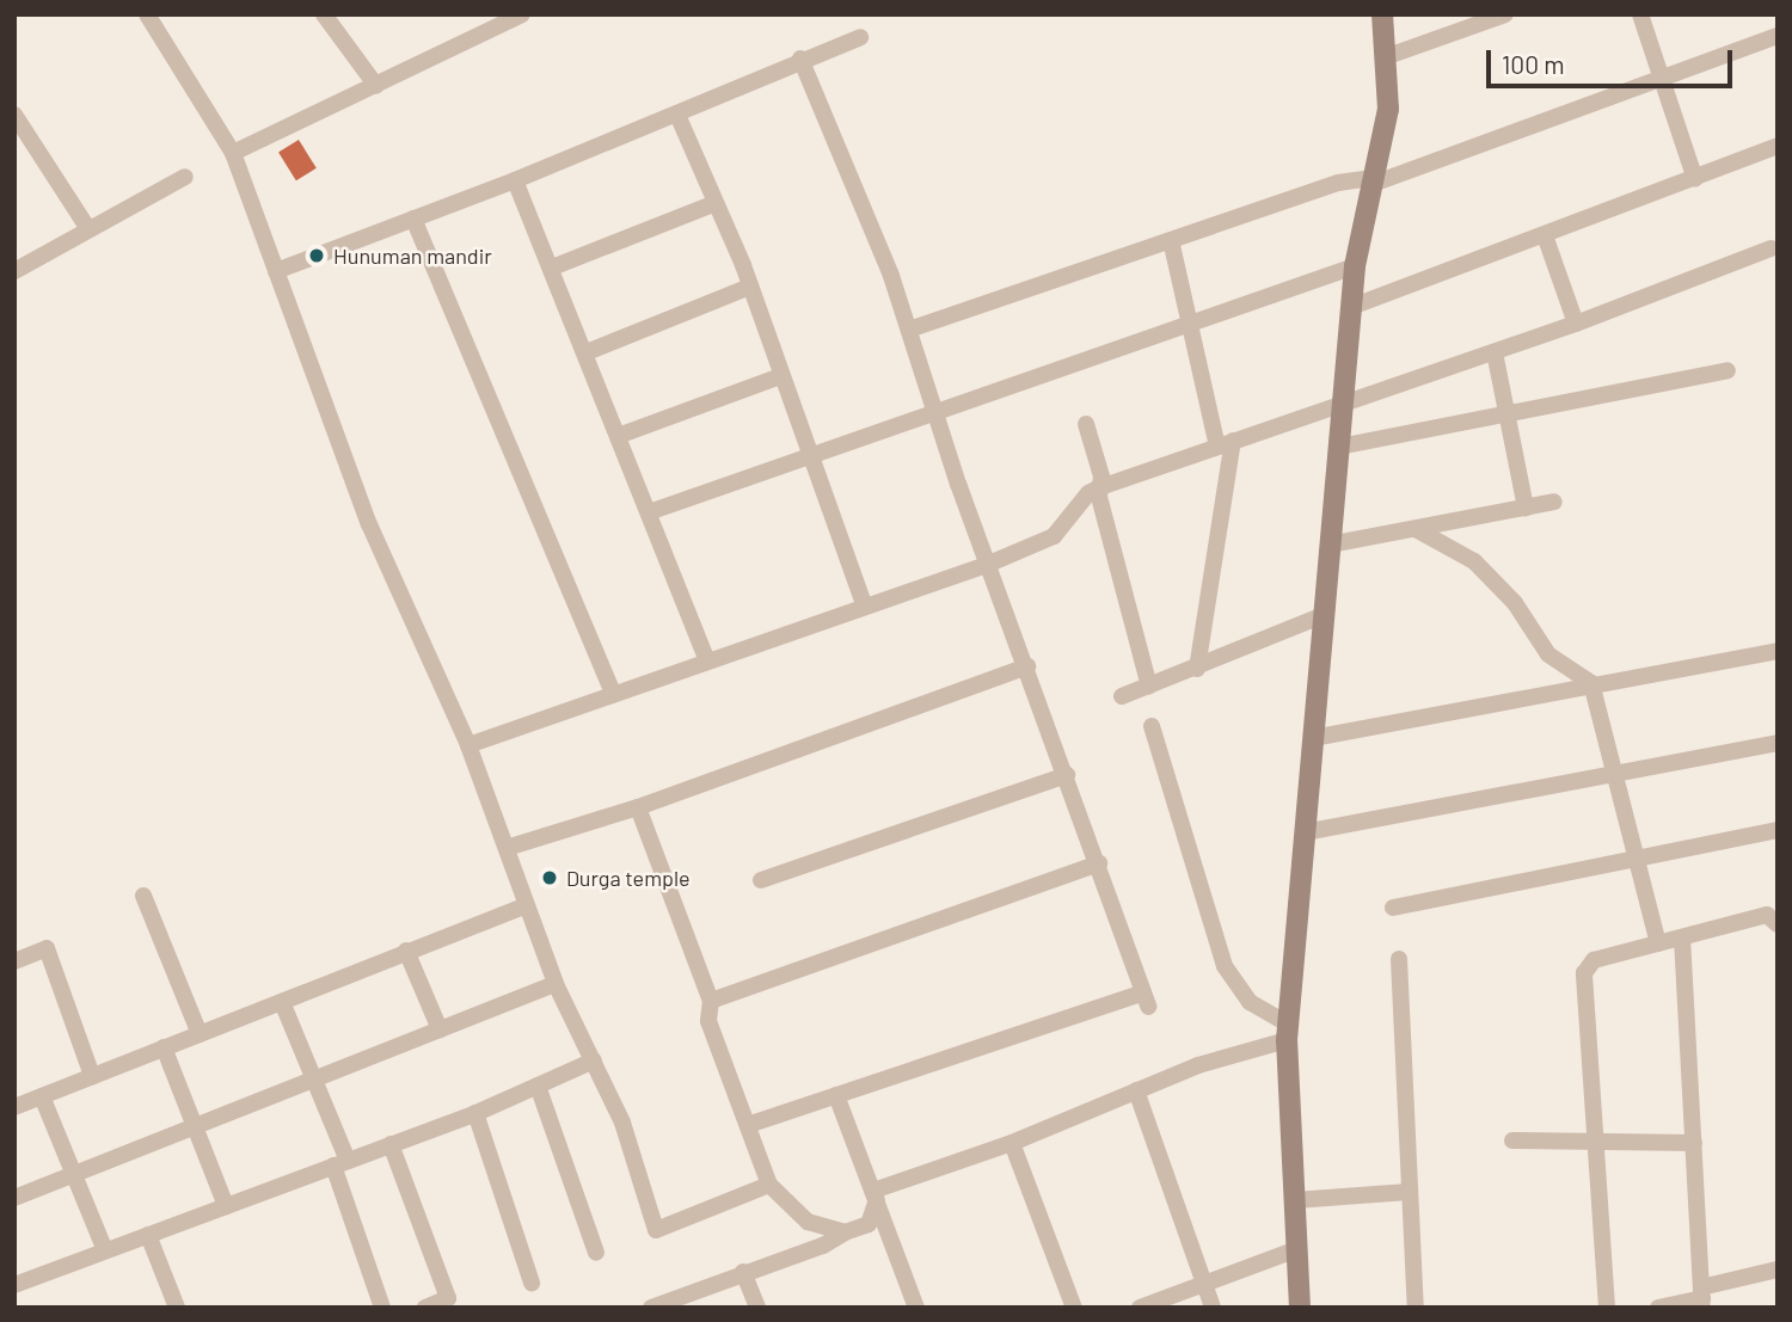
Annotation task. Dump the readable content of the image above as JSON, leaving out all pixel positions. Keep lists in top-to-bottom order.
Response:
{
  "places": ["Hunuman mandir", "Durga temple"],
  "scale_bar": "100 m"
}
